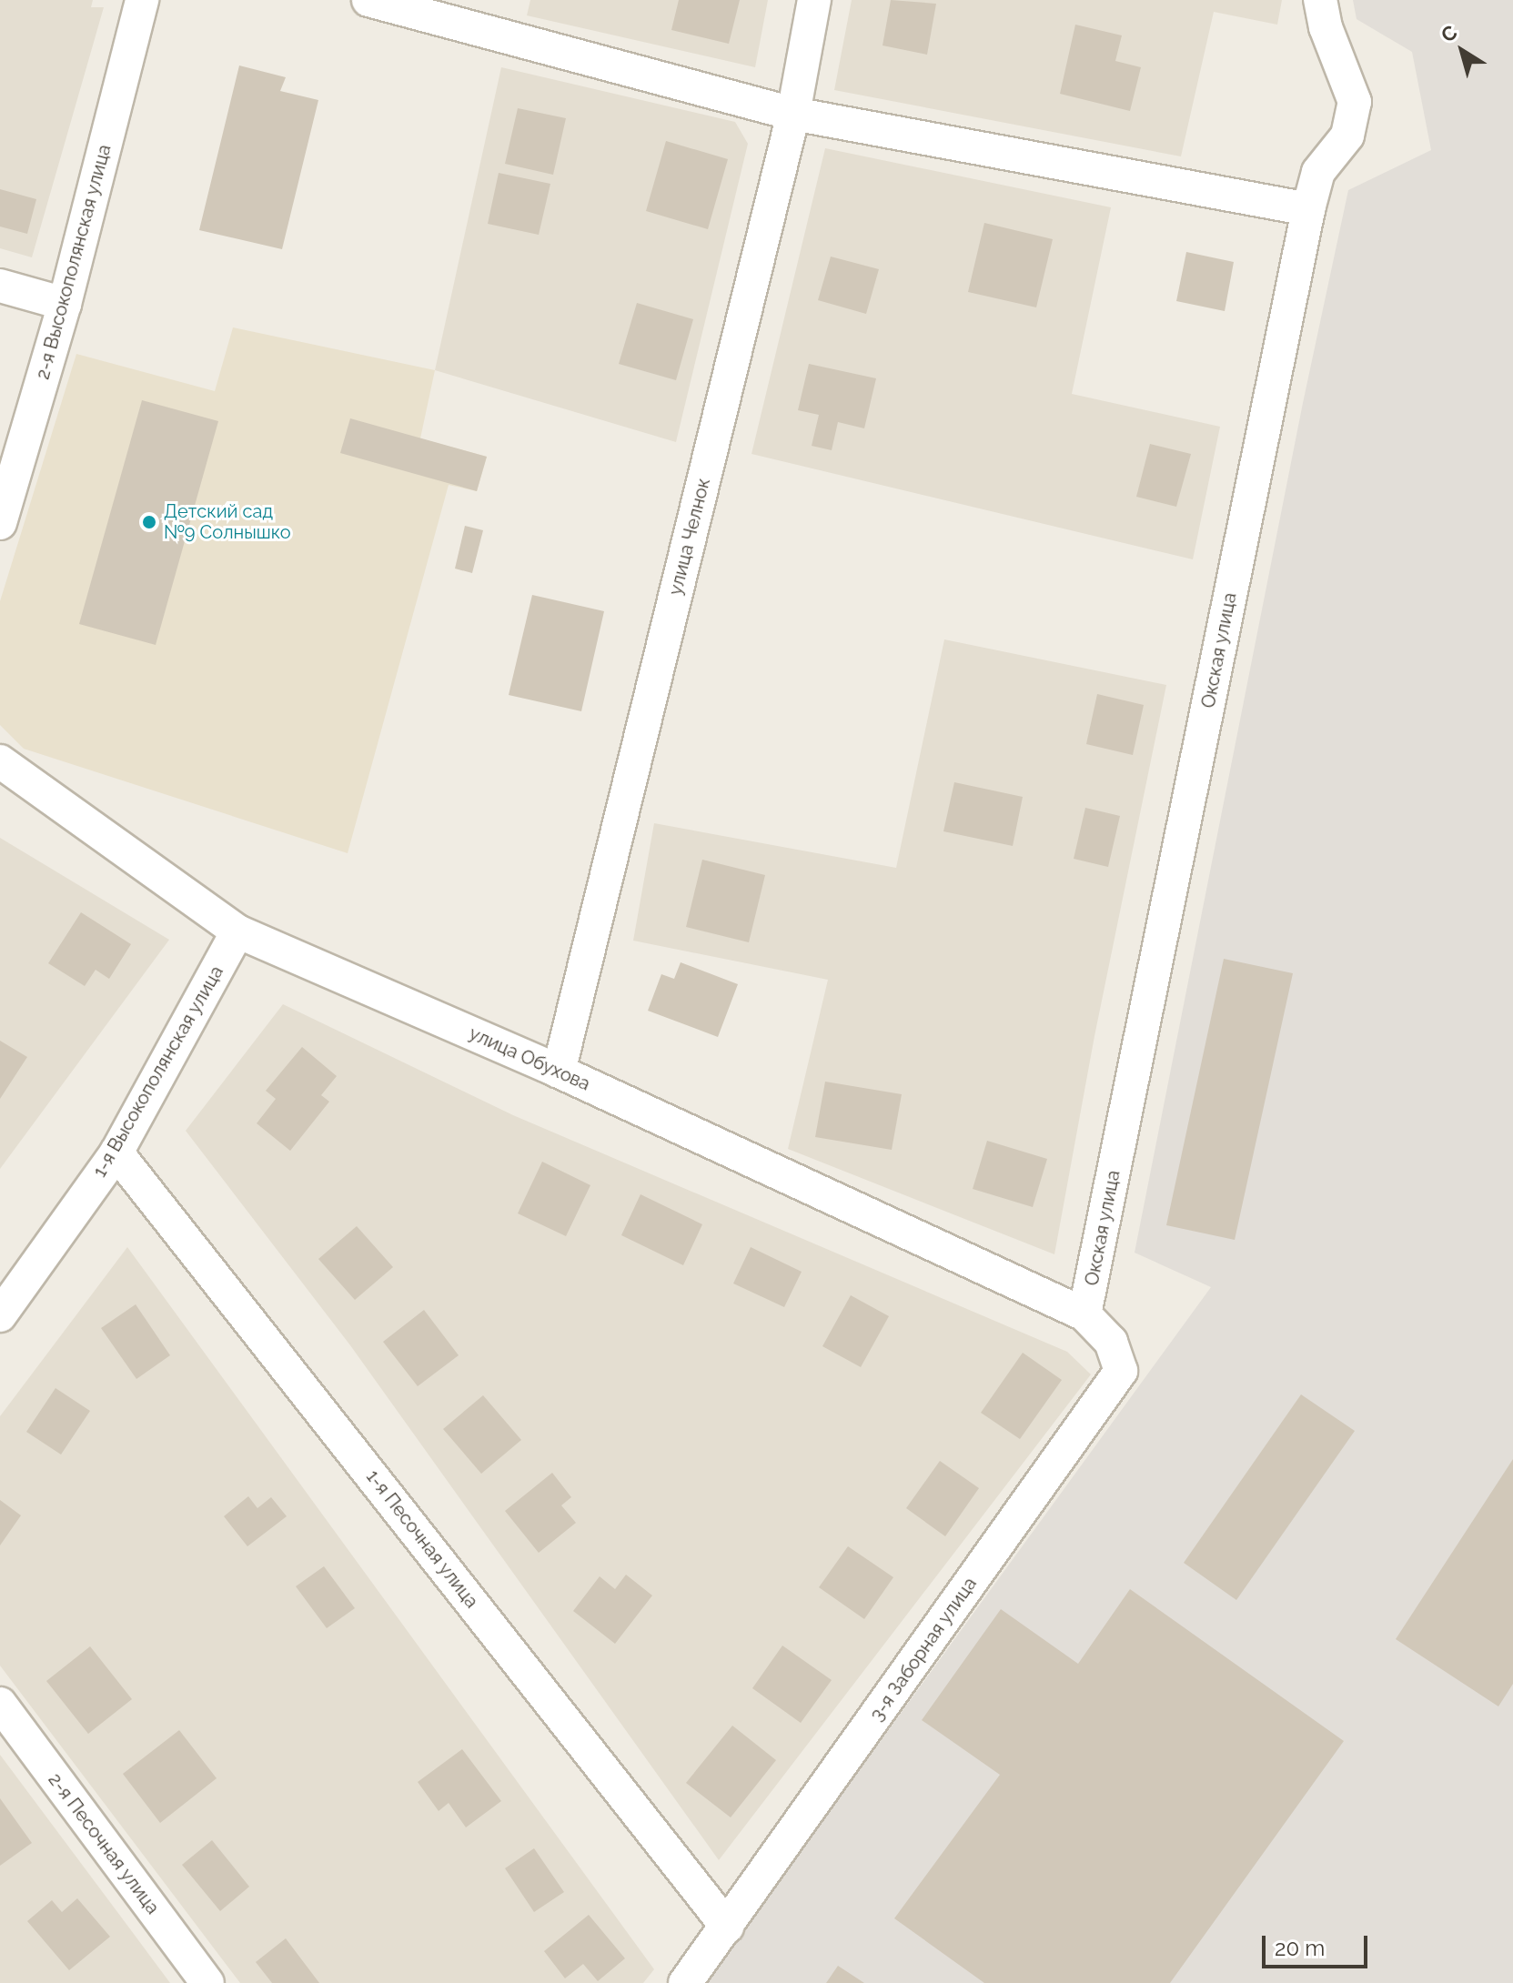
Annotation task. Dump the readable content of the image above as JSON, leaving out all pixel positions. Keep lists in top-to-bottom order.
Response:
{
  "streets": {
    "street": [
      "2-я Высокополянская улица",
      "улица Челнок",
      "Окская улица",
      "улица Обухова",
      "1-я Высокополянская улица",
      "1-я Песочная улица",
      "3-я Заборная улица",
      "2-я Песочная улица"
    ]
  },
  "crossings": [
    ["улица Челнок", "улица Обухова"],
    ["Окская улица", "улица Обухова"],
    ["Окская улица", "3-я Заборная улица"],
    ["улица Обухова", "1-я Высокополянская улица"],
    ["улица Обухова", "3-я Заборная улица"],
    ["1-я Высокополянская улица", "1-я Песочная улица"],
    ["1-я Песочная улица", "3-я Заборная улица"]
  ],
  "places": ["Детский сад №9 Солнышко"],
  "scale_bar": "20 m",
  "north": "top left"
}
